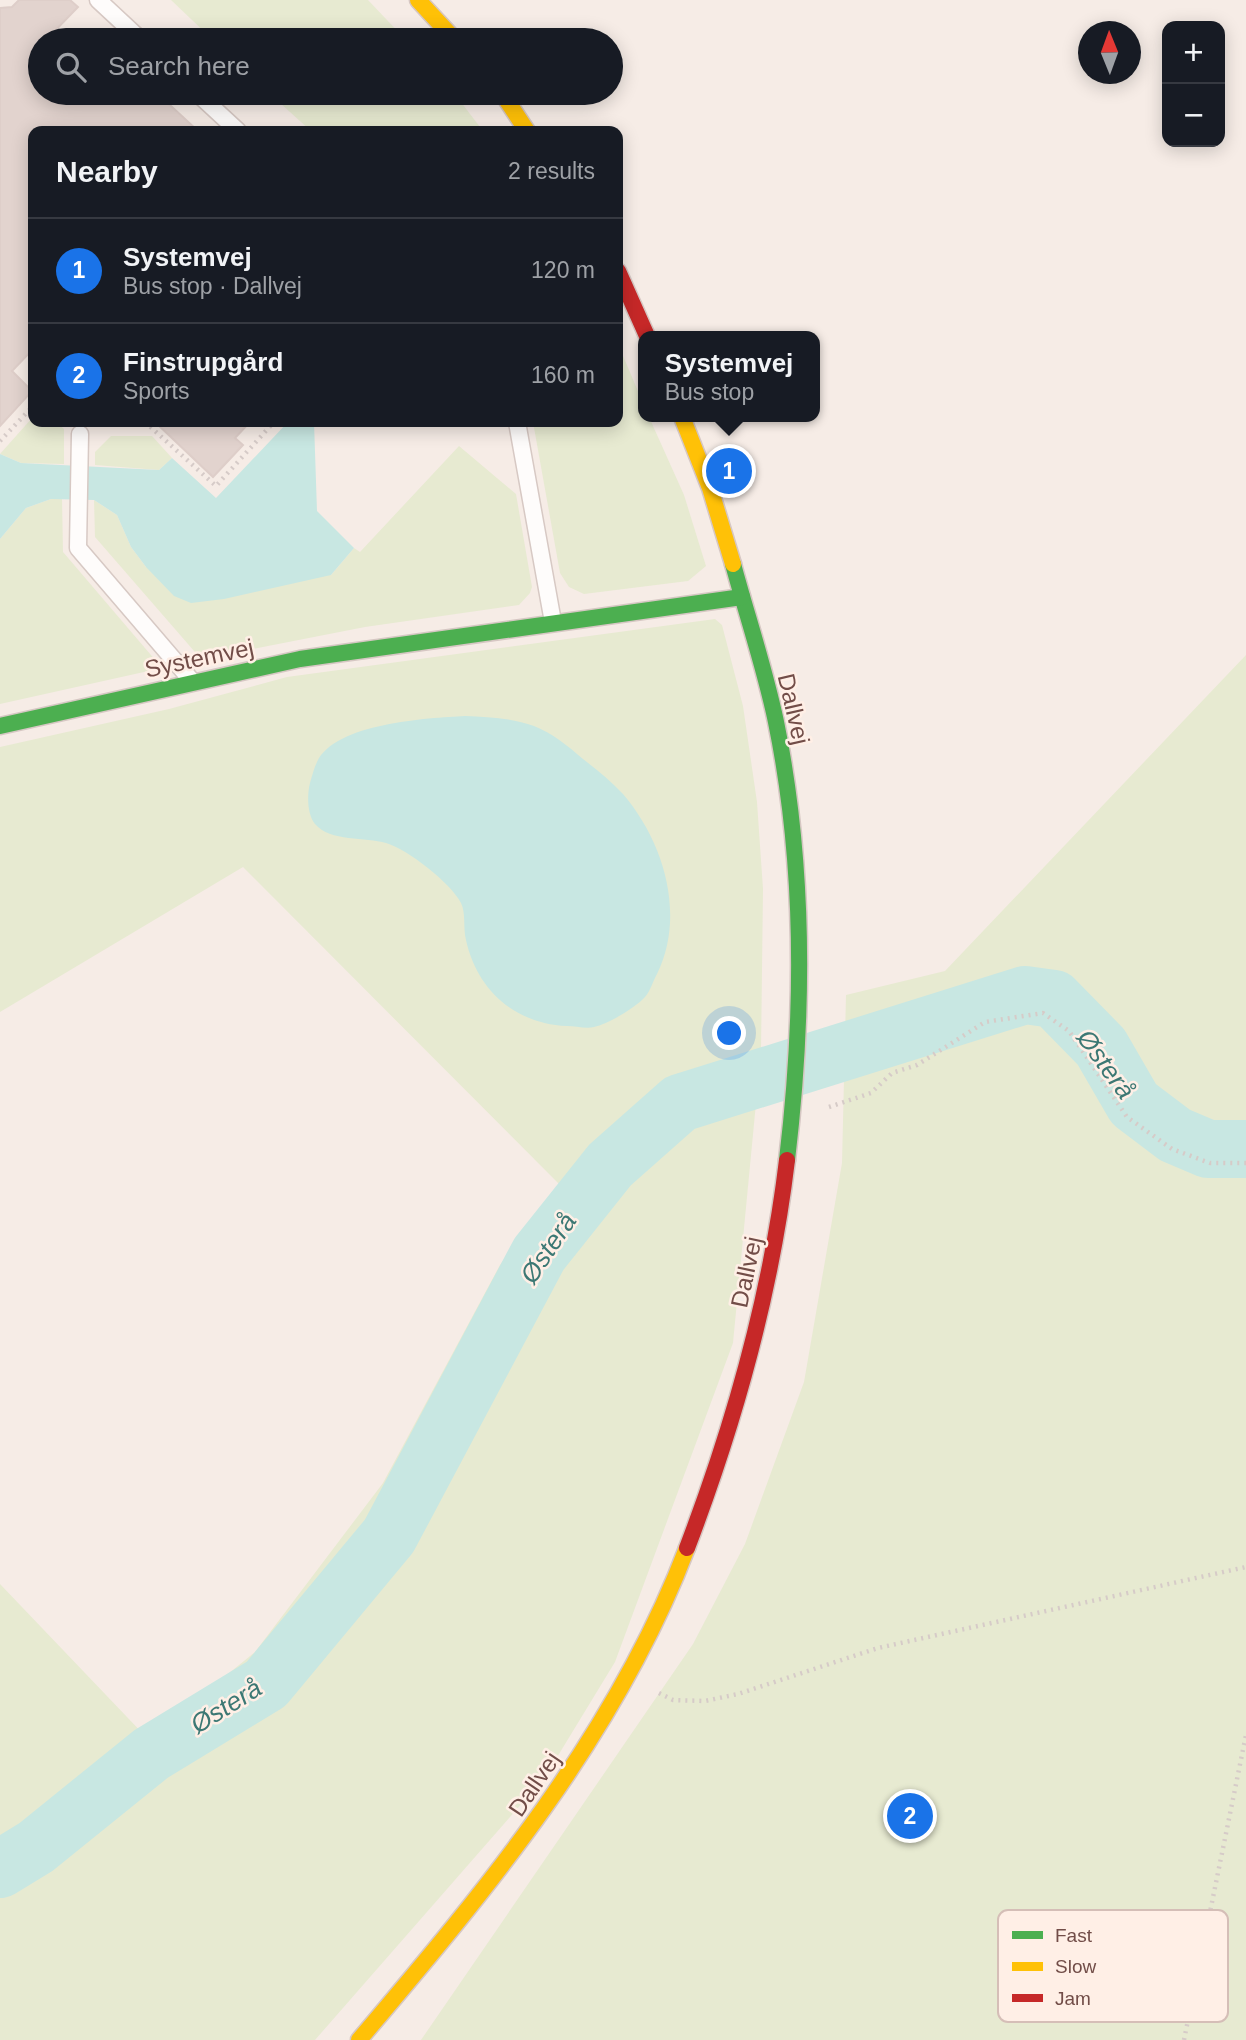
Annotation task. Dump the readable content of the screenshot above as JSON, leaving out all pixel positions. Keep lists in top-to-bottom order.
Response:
{
  "streets": {
    "street": ["Systemvej", "Dallvej"]
  },
  "crossings": [
    ["Systemvej", "Dallvej"]
  ],
  "water": ["Østerå"],
  "legend": ["Fast", "Slow", "Jam"],
  "north": "top",
  "page": {
    "map_buttons": ["+", "−"],
    "search": "Search here",
    "heading": ["Nearby", "2 results"],
    "list": [
      {
        "mark": "1",
        "name": "Systemvej",
        "note": "Bus stop · Dallvej",
        "value": "120 m"
      },
      {
        "mark": "2",
        "name": "Finstrupgård",
        "note": "Sports",
        "value": "160 m"
      }
    ],
    "popup": ["Systemvej", "Bus stop"],
    "pins": ["1", "2"]
  }
}
